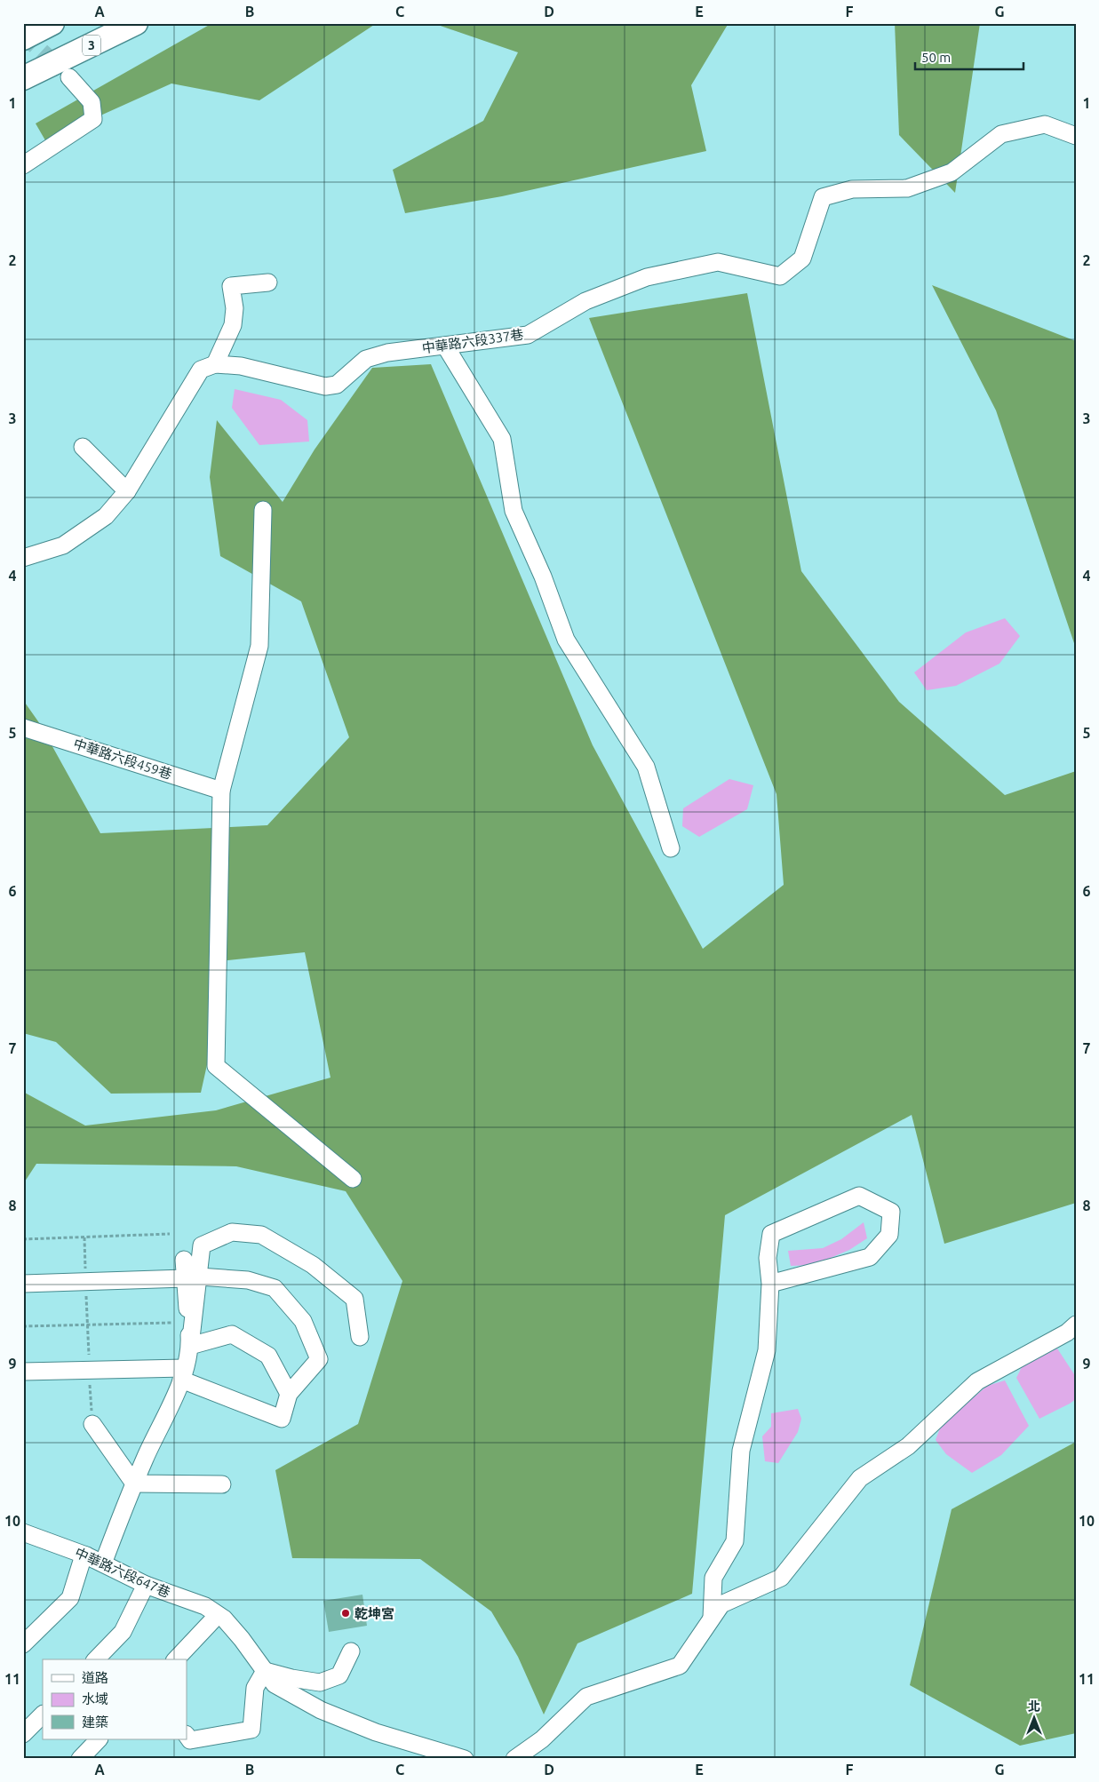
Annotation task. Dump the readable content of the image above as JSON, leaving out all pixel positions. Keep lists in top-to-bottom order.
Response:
{
  "streets": {
    "highway": ["3"],
    "street": ["中華路六段337巷", "中華路六段459巷", "中華路六段647巷"]
  },
  "places": ["乾坤宮"],
  "legend": ["道路", "水域", "建築"],
  "scale_bar": "50 m",
  "north": "top",
  "grid": {
    "columns": [
      "A",
      "B",
      "C",
      "D",
      "E",
      "F",
      "G"
    ],
    "rows": [
      "1",
      "2",
      "3",
      "4",
      "5",
      "6",
      "7",
      "8",
      "9",
      "10",
      "11"
    ]
  }
}
